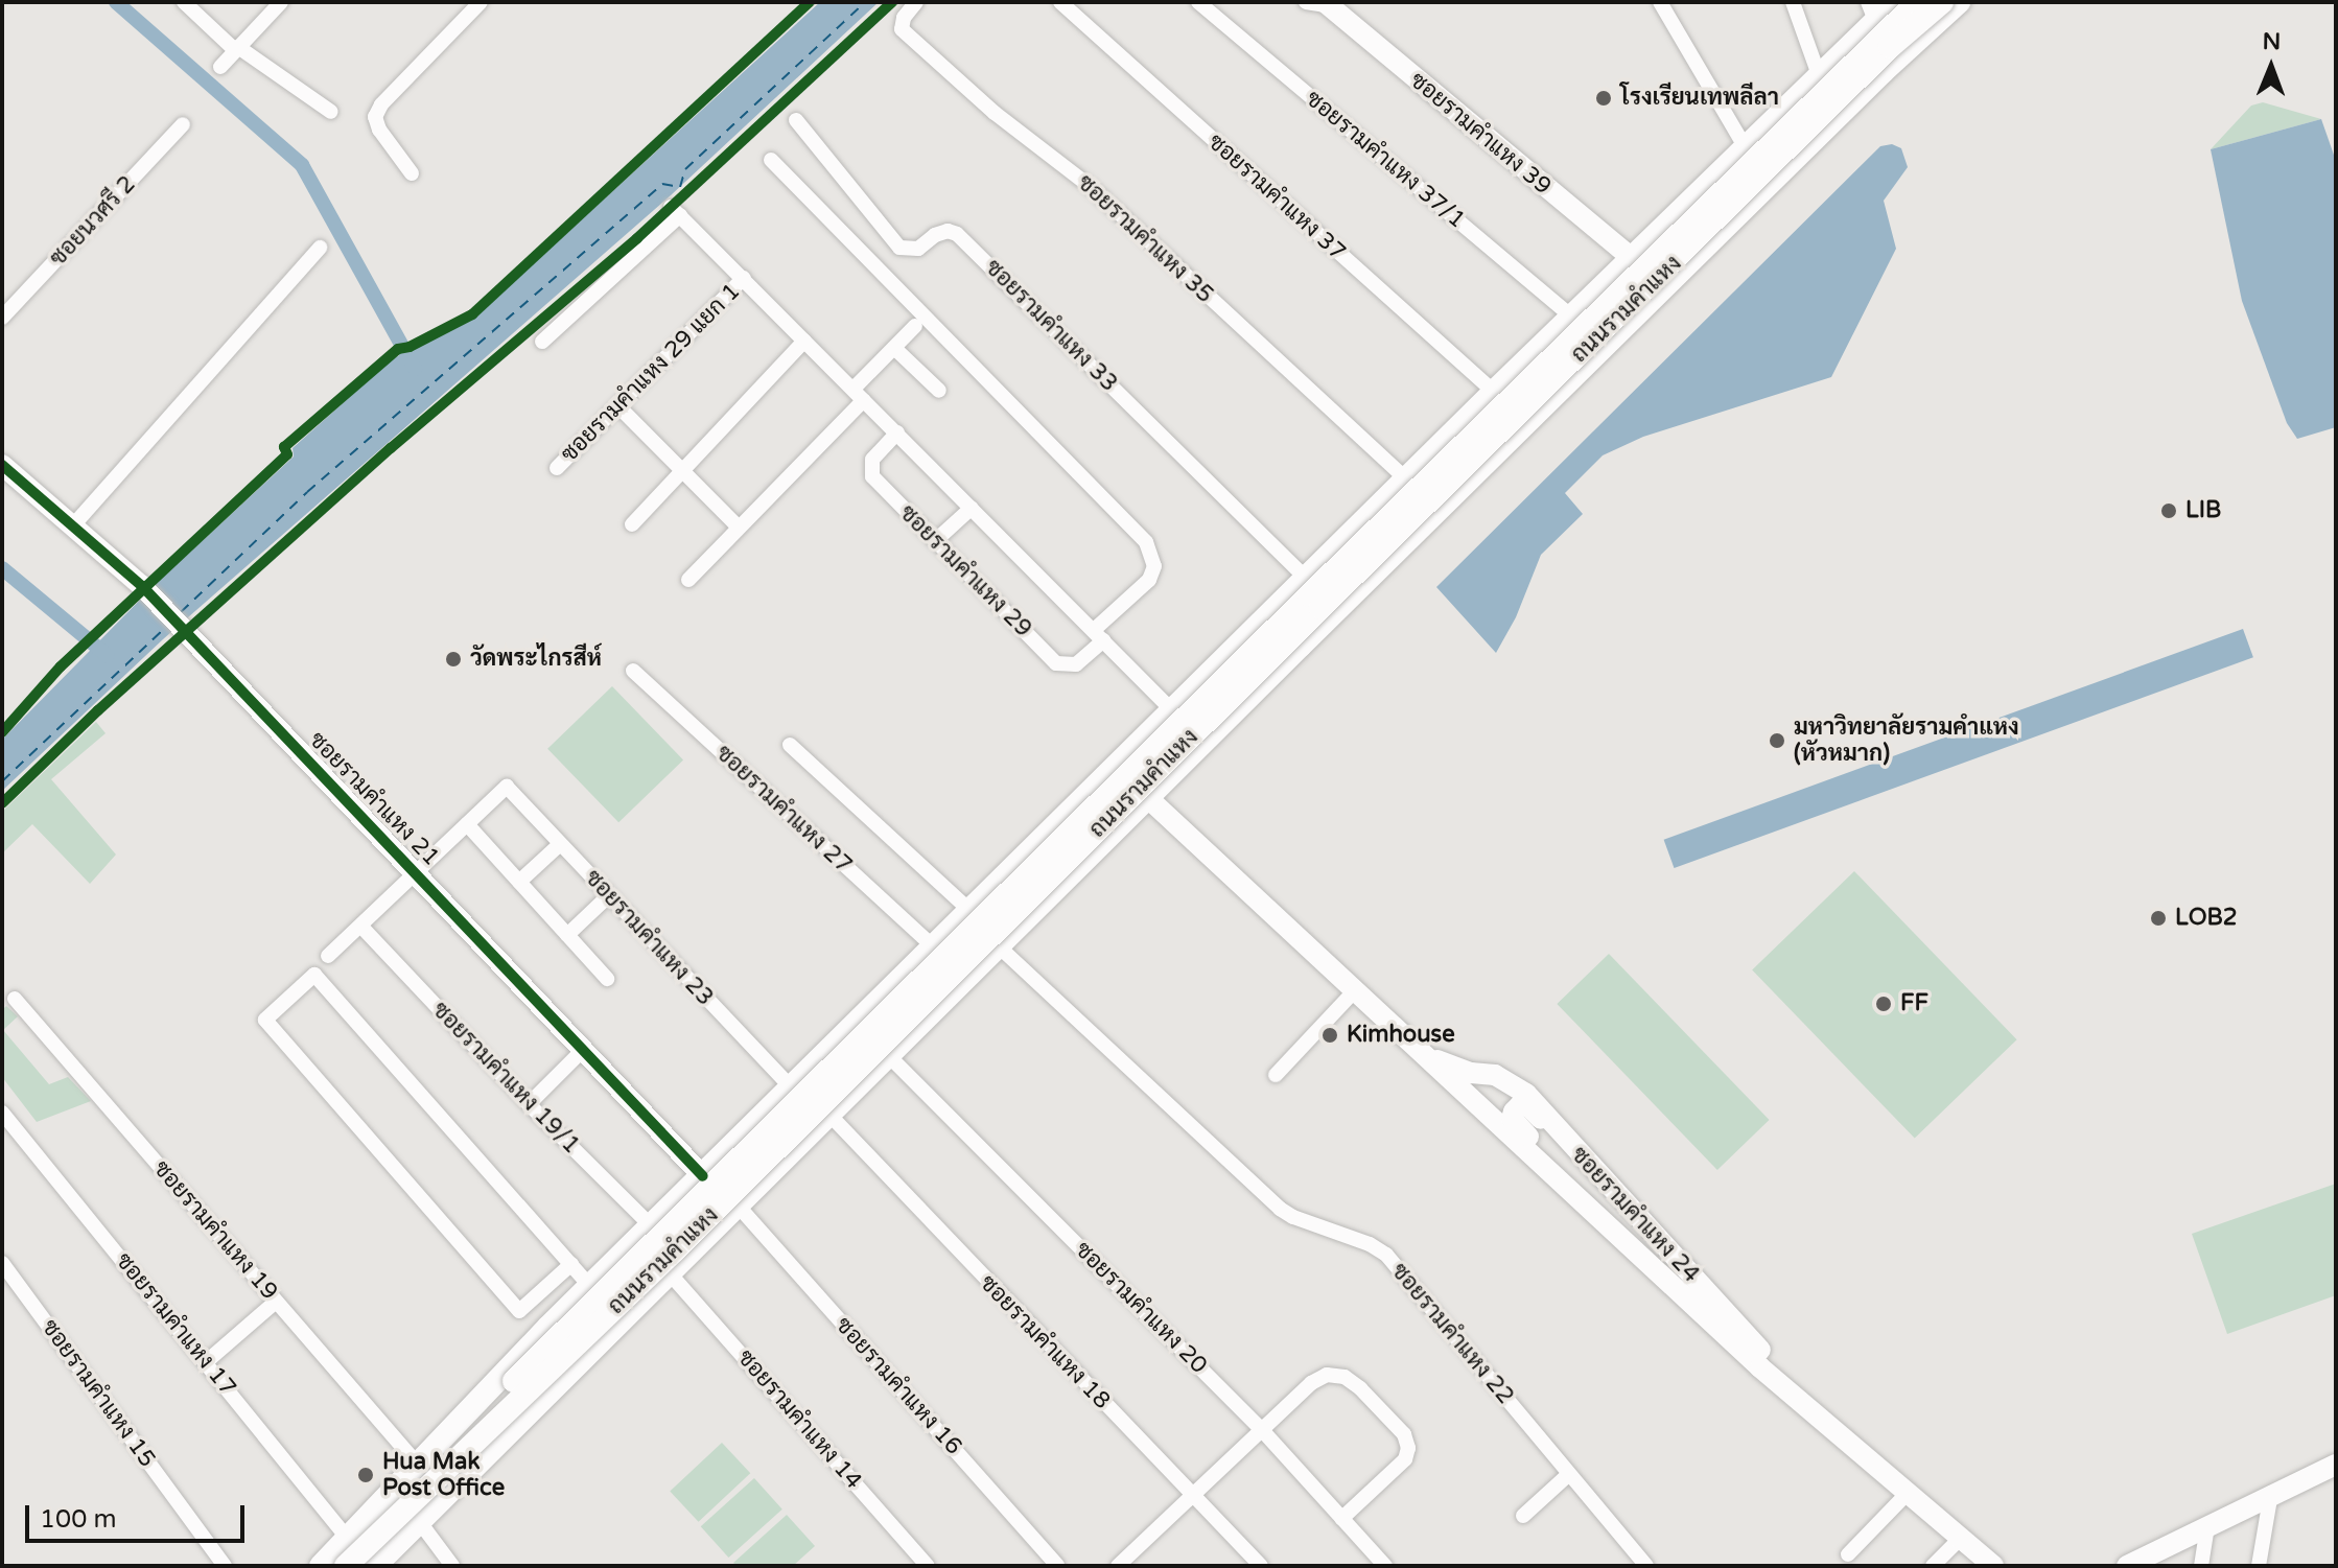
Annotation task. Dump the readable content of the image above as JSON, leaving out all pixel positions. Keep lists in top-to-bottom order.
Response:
{
  "streets": {
    "main road": [
      "ซอยรามคำแหง 39",
      "ถนนรามคำแหง",
      "ซอยรามคำแหง 21",
      "ซอยรามคำแหง 24"
    ],
    "street": [
      "ซอยรามคำแหง 37/1",
      "ซอยรามคำแหง 37",
      "ซอยนวศรี 2",
      "ซอยรามคำแหง 35",
      "ซอยรามคำแหง 33",
      "ซอยรามคำแหง 29 แยก 1",
      "ซอยรามคำแหง 29",
      "ซอยรามคำแหง 27",
      "ซอยรามคำแหง 23",
      "ซอยรามคำแหง 19/1",
      "ซอยรามคำแหง 19",
      "ซอยรามคำแหง 20",
      "ซอยรามคำแหง 17",
      "ซอยรามคำแหง 22",
      "ซอยรามคำแหง 18",
      "ซอยรามคำแหง 16",
      "ซอยรามคำแหง 15",
      "ซอยรามคำแหง 14"
    ]
  },
  "crossings": [
    ["ซอยรามคำแหง 39", "ถนนรามคำแหง"],
    ["ซอยรามคำแหง 37/1", "ถนนรามคำแหง"],
    ["ซอยรามคำแหง 37", "ถนนรามคำแหง"],
    ["ซอยรามคำแหง 35", "ถนนรามคำแหง"],
    ["ถนนรามคำแหง", "ซอยรามคำแหง 33"],
    ["ถนนรามคำแหง", "ซอยรามคำแหง 21"],
    ["ถนนรามคำแหง", "ซอยรามคำแหง 27"],
    ["ถนนรามคำแหง", "ซอยรามคำแหง 23"],
    ["ถนนรามคำแหง", "ซอยรามคำแหง 19/1"],
    ["ถนนรามคำแหง", "ซอยรามคำแหง 24"],
    ["ถนนรามคำแหง", "ซอยรามคำแหง 19"],
    ["ถนนรามคำแหง", "ซอยรามคำแหง 20"],
    ["ถนนรามคำแหง", "ซอยรามคำแหง 17"],
    ["ถนนรามคำแหง", "ซอยรามคำแหง 22"],
    ["ถนนรามคำแหง", "ซอยรามคำแหง 18"],
    ["ถนนรามคำแหง", "ซอยรามคำแหง 16"],
    ["ถนนรามคำแหง", "ซอยรามคำแหง 14"]
  ],
  "places": [
    "โรงเรียนเทพลีลา",
    "LIB",
    "วัดพระไกรสีห์",
    "มหาวิทยาลัยรามคำแหง (หัวหมาก)",
    "LOB2",
    "FF",
    "Kimhouse",
    "Hua Mak Post Office"
  ],
  "scale_bar": "100 m",
  "north": "top"
}
